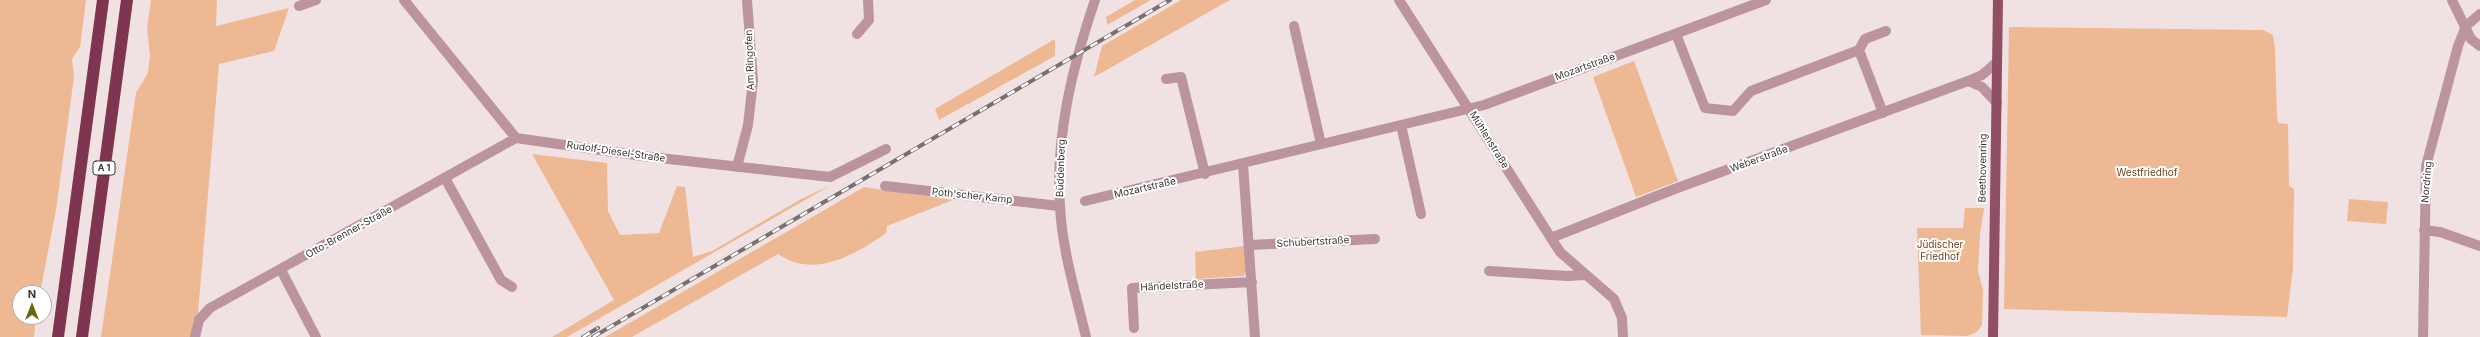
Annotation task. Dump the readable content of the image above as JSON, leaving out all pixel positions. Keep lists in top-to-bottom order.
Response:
{
  "streets": {
    "highway": ["A 1"],
    "main road": ["Beethovenring"],
    "street": [
      "Am Ringofen",
      "Mozartstraße",
      "Mühlenstraße",
      "Rudolf-Diesel-Straße",
      "Weberstraße",
      "Büddenberg",
      "Nordring",
      "Poth'scher Kamp",
      "Otto-Brenner-Straße",
      "Schubertstraße",
      "Händelstraße"
    ]
  },
  "crossings": [
    ["Am Ringofen", "Rudolf-Diesel-Straße"],
    ["Mozartstraße", "Mühlenstraße"],
    ["Mühlenstraße", "Weberstraße"],
    ["Rudolf-Diesel-Straße", "Otto-Brenner-Straße"],
    ["Weberstraße", "Beethovenring"],
    ["Büddenberg", "Poth'scher Kamp"]
  ],
  "parks": ["Westfriedhof", "Jüdischer Friedhof"],
  "north": "top"
}
